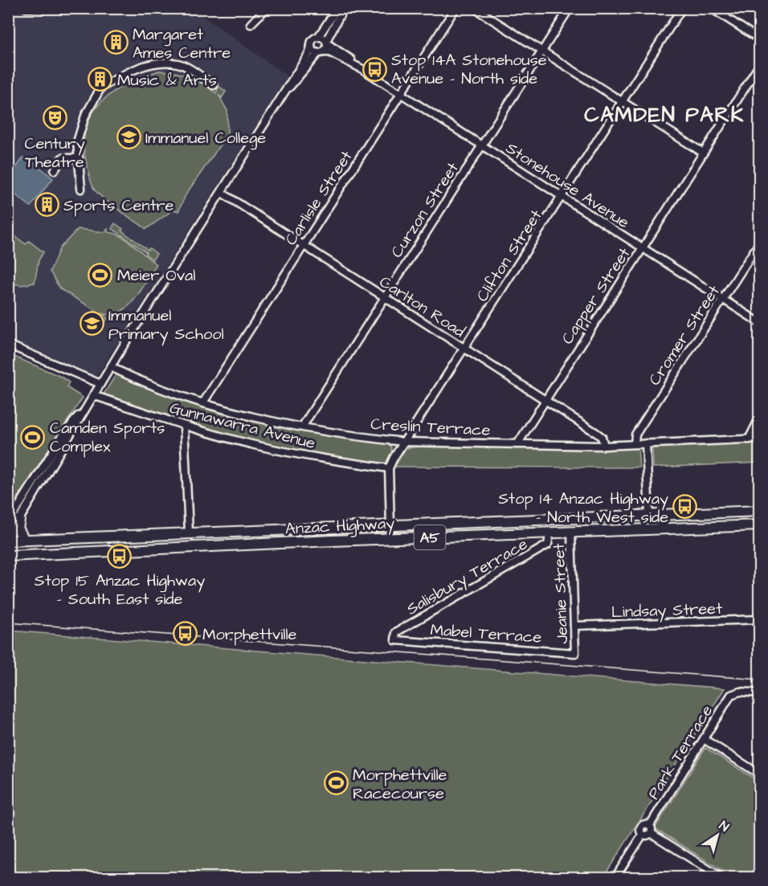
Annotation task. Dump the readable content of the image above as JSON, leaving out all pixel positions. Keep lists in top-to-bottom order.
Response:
{
  "streets": {
    "highway": ["Anzac Highway", "A5"],
    "street": [
      "Stonehouse Avenue",
      "Carlisle Street",
      "Curzon Street",
      "Clifton Street",
      "Capper Street",
      "Carlton Road",
      "Cromer Street",
      "Gunnawarra Avenue",
      "Creslin Terrace",
      "Salisbury Terrace",
      "Jeanie Street",
      "Lindsay Street",
      "Mabel Terrace",
      "Park Terrace"
    ]
  },
  "crossings": [
    ["Stonehouse Avenue", "Carlisle Street"],
    ["Stonehouse Avenue", "Curzon Street"],
    ["Stonehouse Avenue", "Clifton Street"],
    ["Stonehouse Avenue", "Capper Street"],
    ["Stonehouse Avenue", "Cromer Street"],
    ["Carlisle Street", "Carlton Road"],
    ["Carlisle Street", "Creslin Terrace"],
    ["Curzon Street", "Carlton Road"],
    ["Curzon Street", "Creslin Terrace"],
    ["Clifton Street", "Carlton Road"],
    ["Clifton Street", "Gunnawarra Avenue"],
    ["Clifton Street", "Creslin Terrace"],
    ["Capper Street", "Carlton Road"],
    ["Capper Street", "Creslin Terrace"],
    ["Carlton Road", "Creslin Terrace"],
    ["Cromer Street", "Creslin Terrace"],
    ["Anzac Highway", "Salisbury Terrace"],
    ["Anzac Highway", "Jeanie Street"],
    ["Salisbury Terrace", "Mabel Terrace"],
    ["Jeanie Street", "Lindsay Street"],
    ["Jeanie Street", "Mabel Terrace"]
  ],
  "districts": ["CAMDEN PARK"],
  "places": {
    "building": ["Margaret Ames Centre", "Music & Arts", "Sports Centre"],
    "bus stop": [
      "Stop 14A Stonehouse Avenue - North side",
      "Stop 14 Anzac Highway - North West side",
      "Stop 15 Anzac Highway - South East side",
      "Morphettville"
    ],
    "theatre": ["Century Theatre"],
    "school or university": ["Immanuel College", "Immanuel Primary School"],
    "sports": ["Meier Oval", "Camden Sports Complex", "Morphettville Racecourse"]
  },
  "north": "top right"
}
